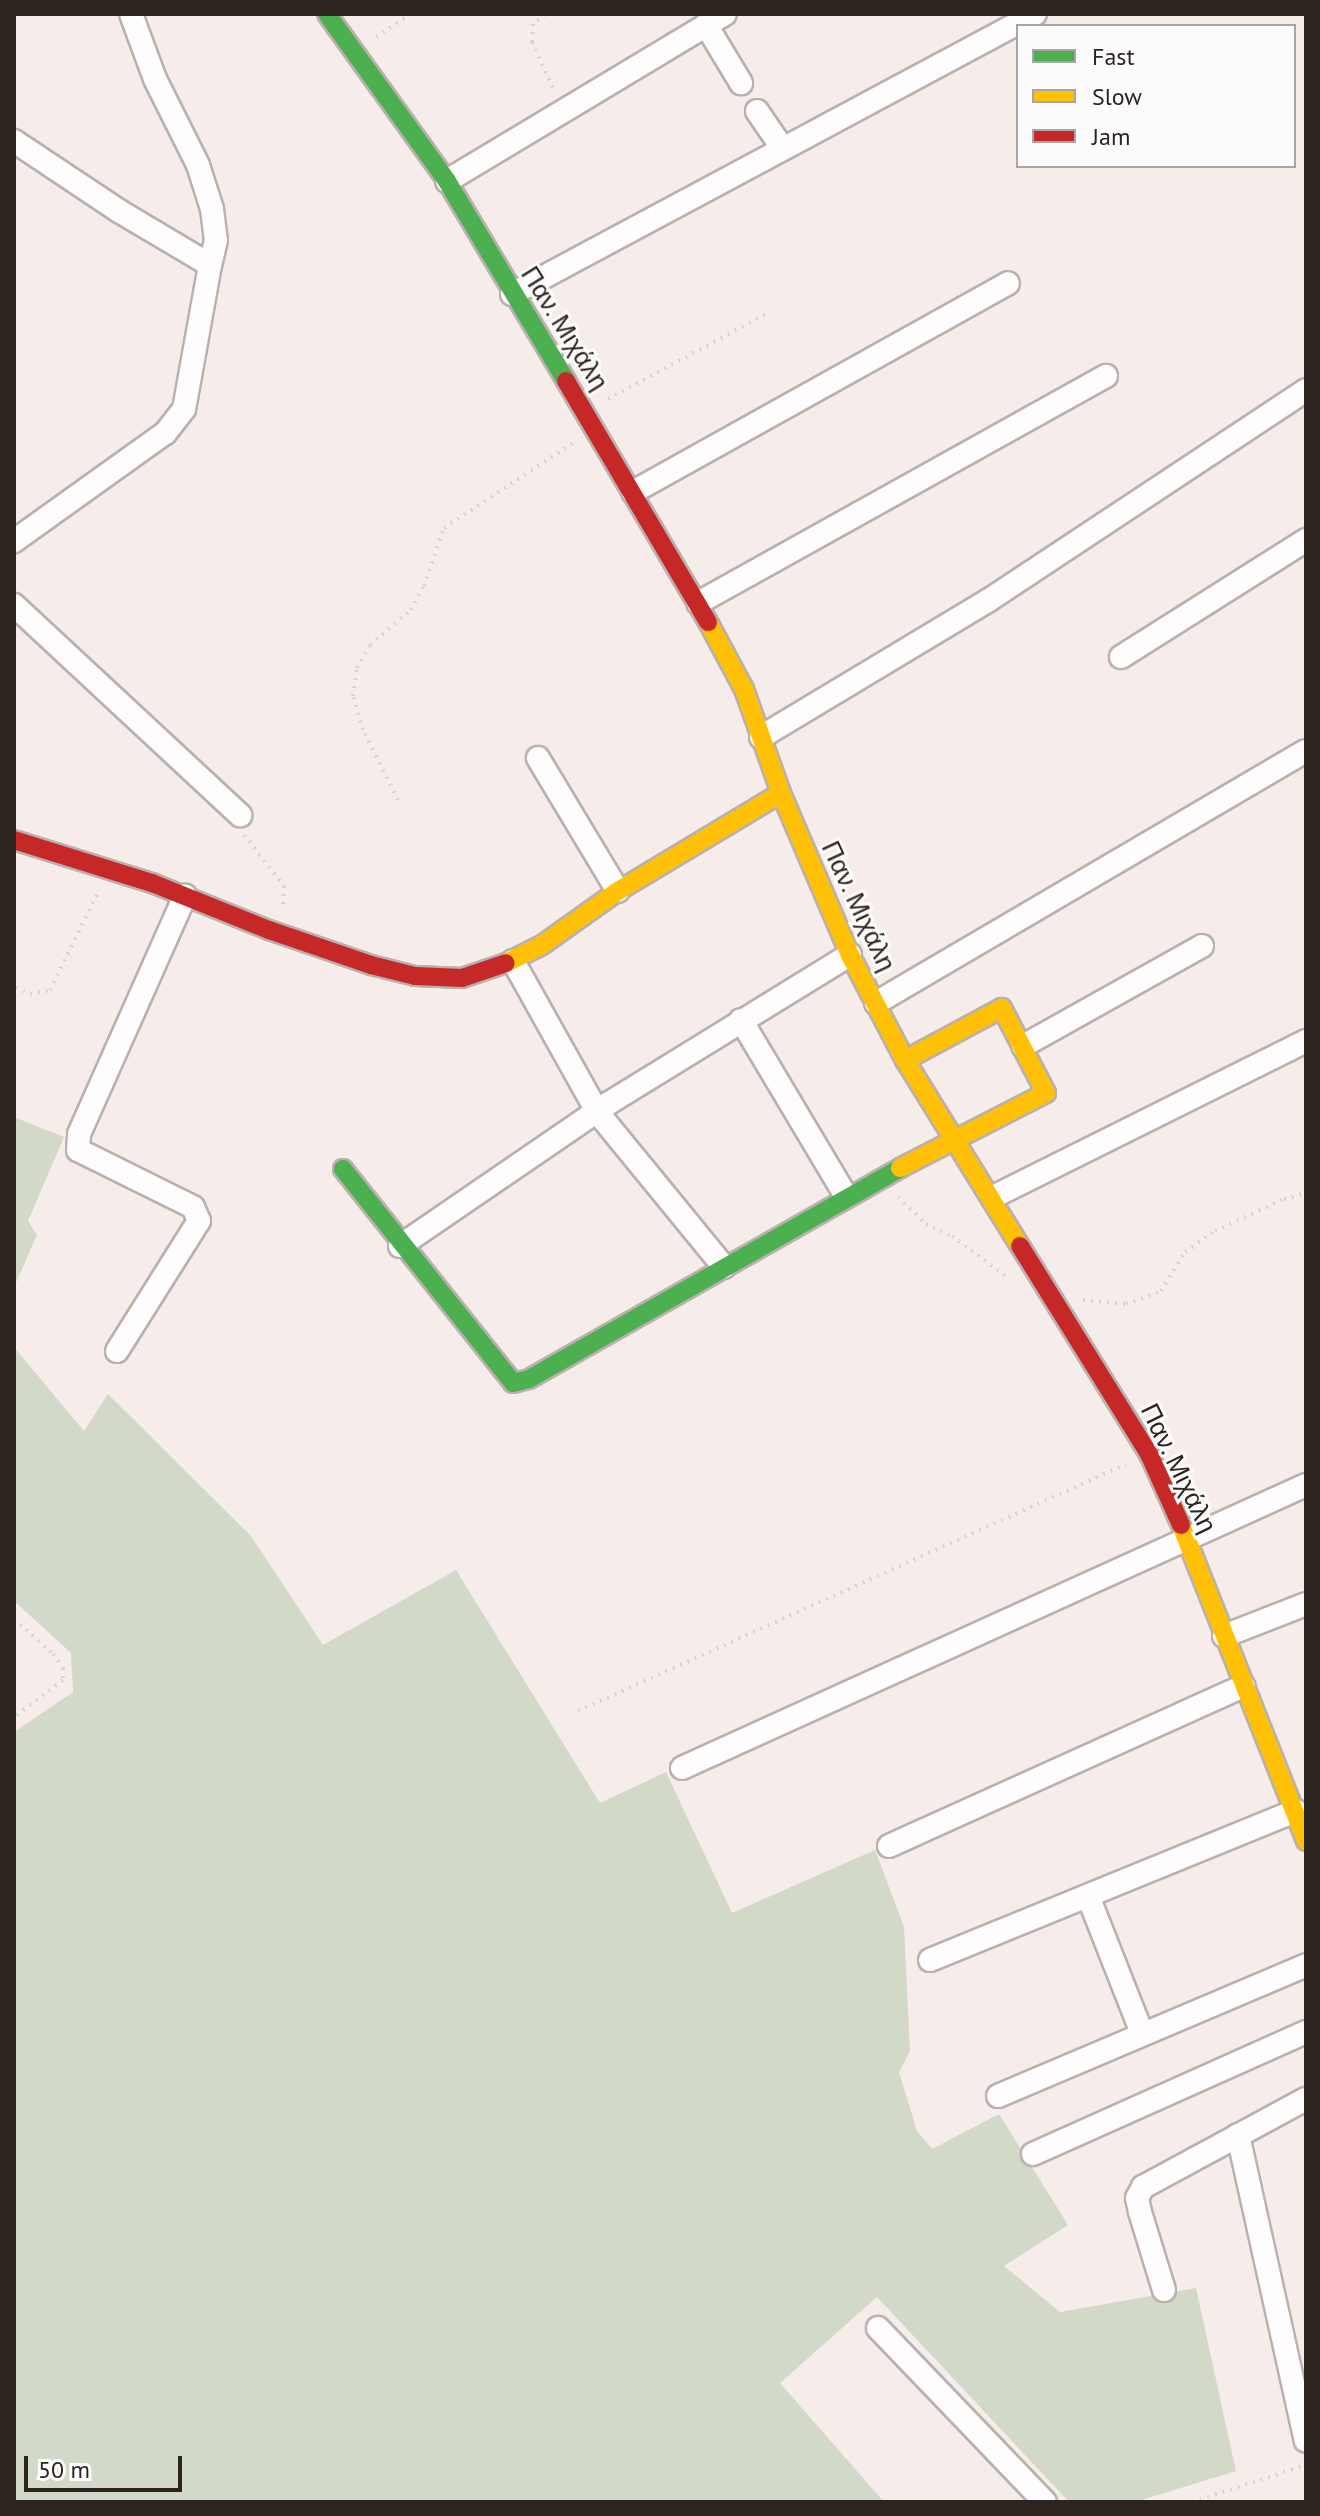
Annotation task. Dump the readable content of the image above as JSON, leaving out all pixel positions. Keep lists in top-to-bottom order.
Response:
{
  "streets": {
    "street": ["Παν. Μιχάλη"]
  },
  "legend": ["Fast", "Slow", "Jam"],
  "scale_bar": "50 m"
}
